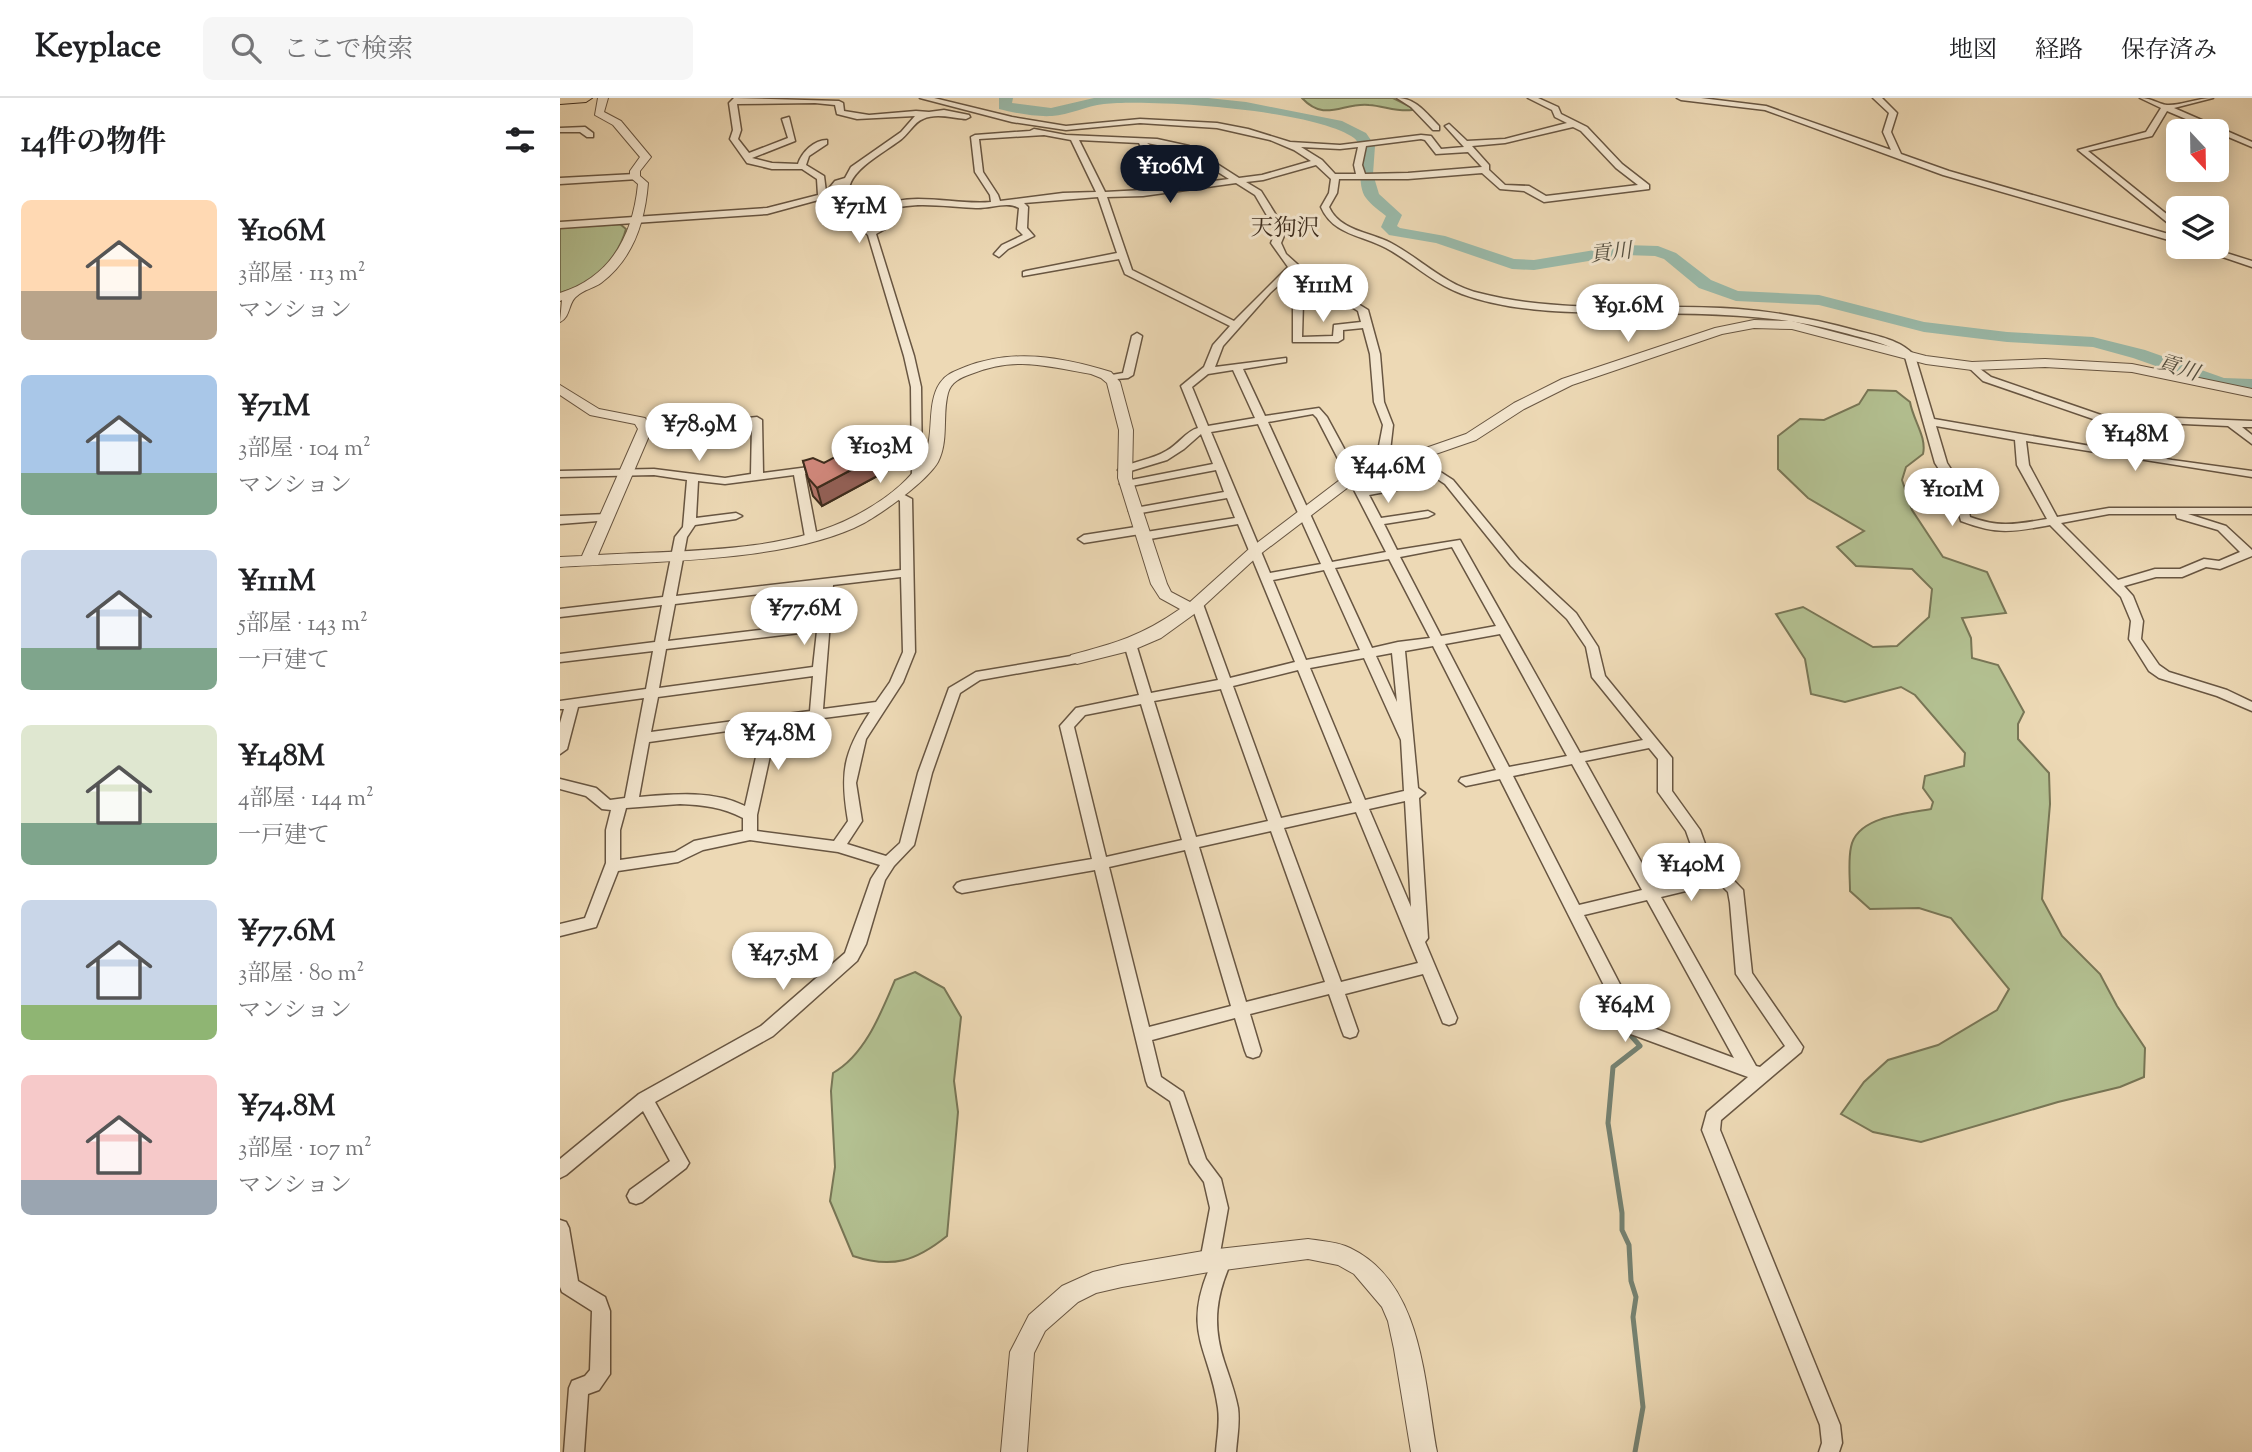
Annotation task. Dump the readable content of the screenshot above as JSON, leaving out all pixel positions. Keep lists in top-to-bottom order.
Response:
{
  "districts": ["天狗沢"],
  "water": ["貢川"],
  "north": "bottom",
  "page": {
    "header": "Keyplace",
    "search": "ここで検索",
    "nav": ["地図", "経路", "保存済み"],
    "heading": "14件の物件",
    "price": [
      "¥106M",
      "¥71M",
      "¥111M",
      "¥91.6M",
      "¥78.9M",
      "¥148M",
      "¥103M",
      "¥44.6M",
      "¥101M",
      "¥77.6M",
      "¥74.8M",
      "¥140M",
      "¥47.5M",
      "¥64M"
    ],
    "list": [
      {
        "name": "¥106M",
        "note": "3部屋 · 113 m² · マンション"
      },
      {
        "name": "¥71M",
        "note": "3部屋 · 104 m² · マンション"
      },
      {
        "name": "¥111M",
        "note": "5部屋 · 143 m² · 一戸建て"
      },
      {
        "name": "¥148M",
        "note": "4部屋 · 144 m² · 一戸建て"
      },
      {
        "name": "¥77.6M",
        "note": "3部屋 · 80 m² · マンション"
      },
      {
        "name": "¥74.8M",
        "note": "3部屋 · 107 m² · マンション"
      }
    ]
  }
}
